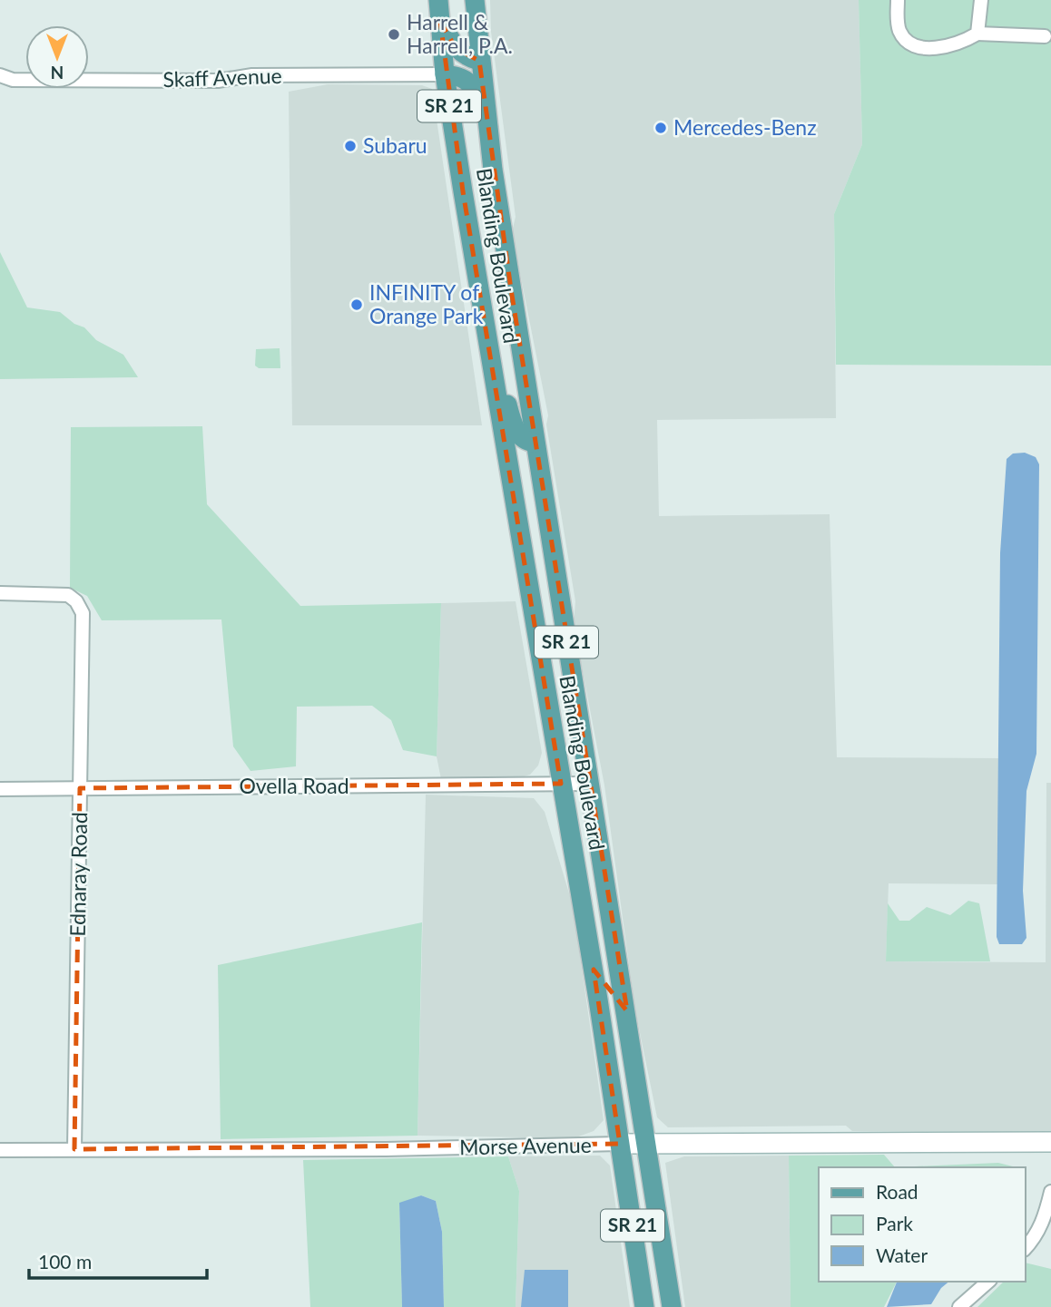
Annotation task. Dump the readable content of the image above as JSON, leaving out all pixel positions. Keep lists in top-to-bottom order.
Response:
{
  "streets": {
    "main road": ["SR 21", "Blanding Boulevard"],
    "street": [
      "Skaff Avenue",
      "Ovella Road",
      "Ednaray Road",
      "Morse Avenue"
    ]
  },
  "crossings": [
    ["Skaff Avenue", "Blanding Boulevard"],
    ["Blanding Boulevard", "Ovella Road"],
    ["Blanding Boulevard", "Morse Avenue"],
    ["Ovella Road", "Ednaray Road"],
    ["Ednaray Road", "Morse Avenue"]
  ],
  "places": [
    "Harrell & Harrell, P.A.",
    "Mercedes-Benz",
    "Subaru",
    "INFINITY of Orange Park"
  ],
  "legend": ["Road", "Park", "Water"],
  "scale_bar": "100 m",
  "north": "bottom"
}
